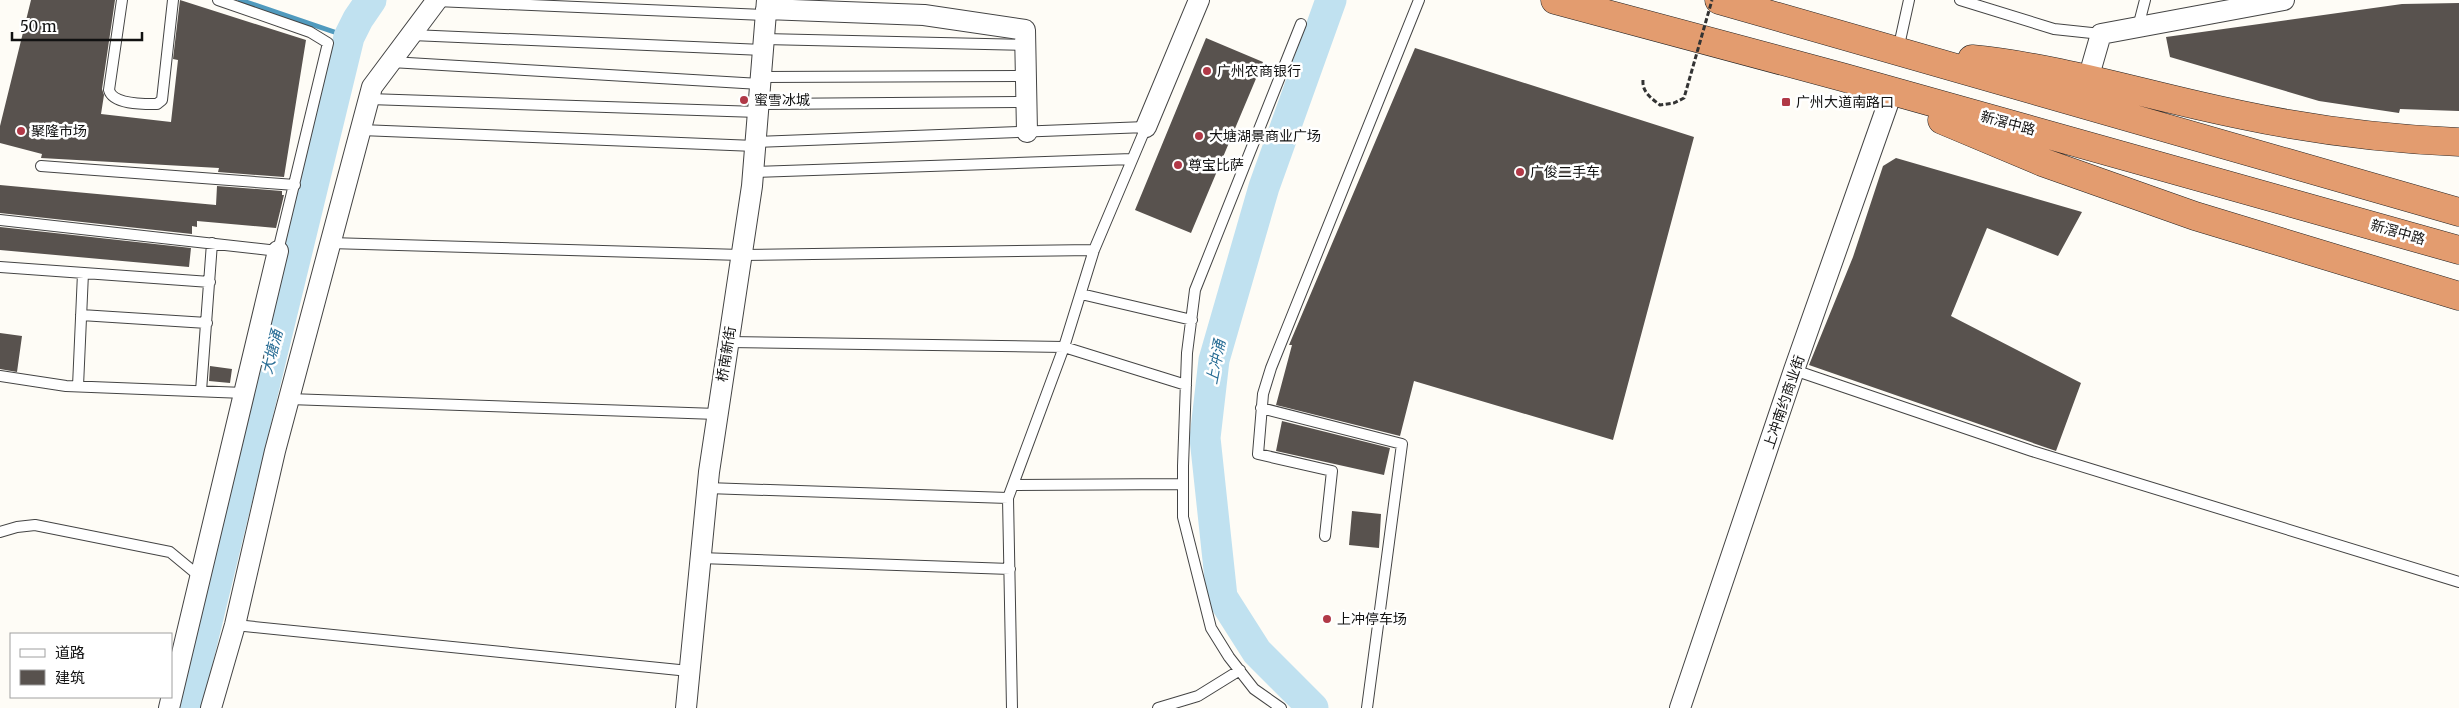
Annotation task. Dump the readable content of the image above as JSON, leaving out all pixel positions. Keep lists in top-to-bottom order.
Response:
{
  "streets": {
    "highway": ["新滘中路"],
    "street": ["桥南新街", "上冲南约商业街"]
  },
  "water": ["大塘涌", "上冲涌"],
  "places": {
    "other": [
      "广州农商银行",
      "蜜雪冰城",
      "聚隆市场",
      "大塘湖景商业广场",
      "尊宝比萨",
      "广俊二手车",
      "上冲停车场"
    ],
    "transit": ["广州大道南路口"]
  },
  "legend": ["道路", "建筑"],
  "scale_bar": "50 m"
}
